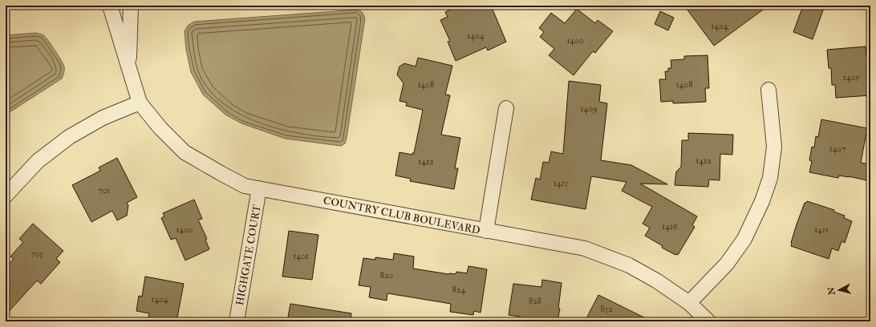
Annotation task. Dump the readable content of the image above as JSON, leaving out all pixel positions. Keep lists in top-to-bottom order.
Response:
{
  "streets": {
    "street": ["COUNTRY CLUB BOULEVARD", "HIGHGATE COURT"]
  },
  "crossings": [
    ["COUNTRY CLUB BOULEVARD", "HIGHGATE COURT"]
  ],
  "house_numbers": [
    "1404",
    "1404",
    "1400",
    "1405",
    "1408",
    "1408",
    "1409",
    "1407",
    "1412",
    "1412",
    "1413",
    "701",
    "1416",
    "1400",
    "1411",
    "703",
    "1401",
    "820",
    "824",
    "1404",
    "828",
    "832"
  ],
  "north": "left"
}
